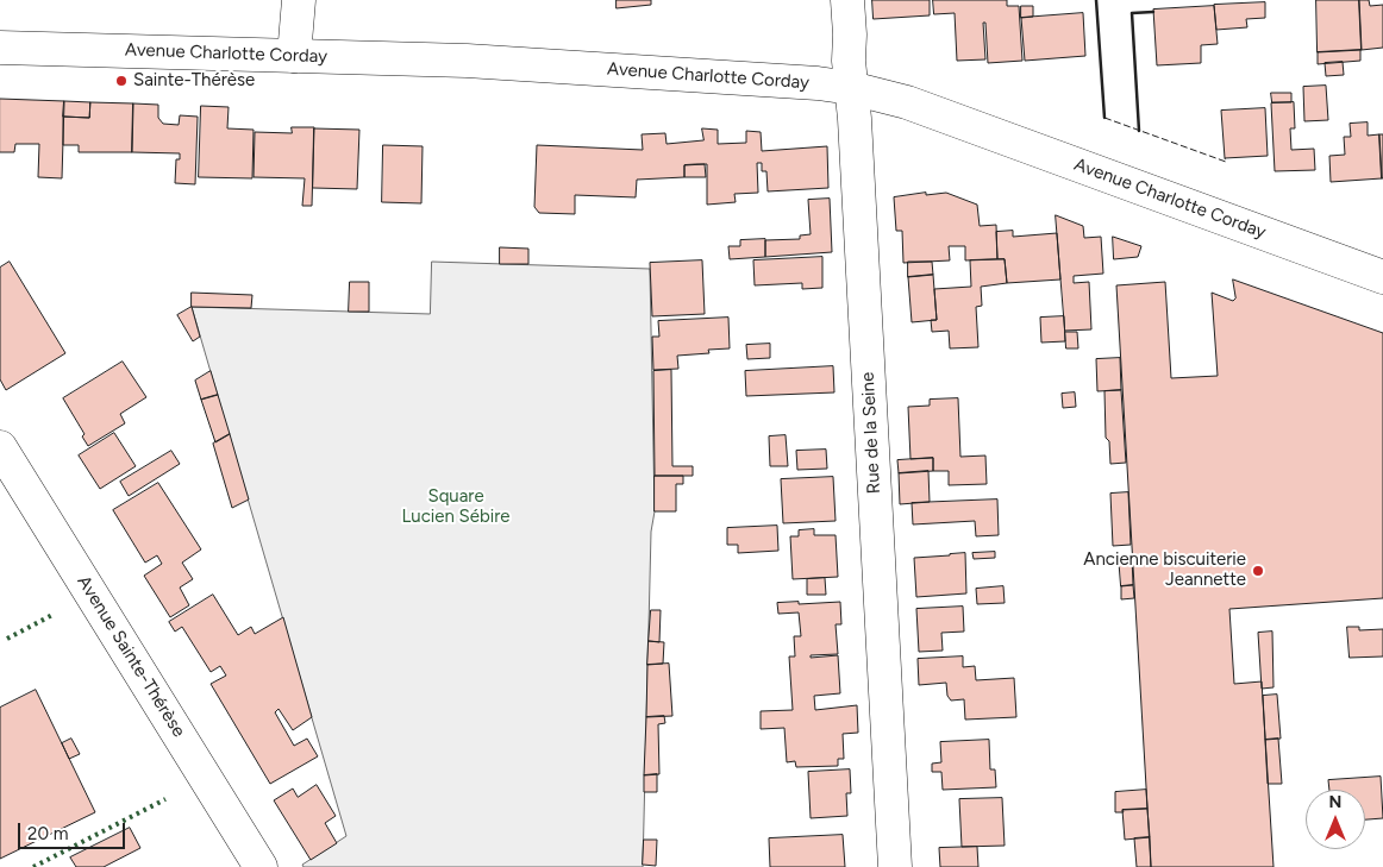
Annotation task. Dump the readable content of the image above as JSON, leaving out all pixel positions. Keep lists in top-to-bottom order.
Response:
{
  "streets": {
    "street": ["Avenue Charlotte Corday", "Rue de la Seine", "Avenue Sainte-Thérèse"]
  },
  "crossings": [
    ["Avenue Charlotte Corday", "Rue de la Seine"]
  ],
  "parks": ["Square Lucien Sébire"],
  "places": ["Sainte-Thérèse", "Ancienne biscuiterie Jeannette"],
  "scale_bar": "20 m",
  "north": "top"
}
